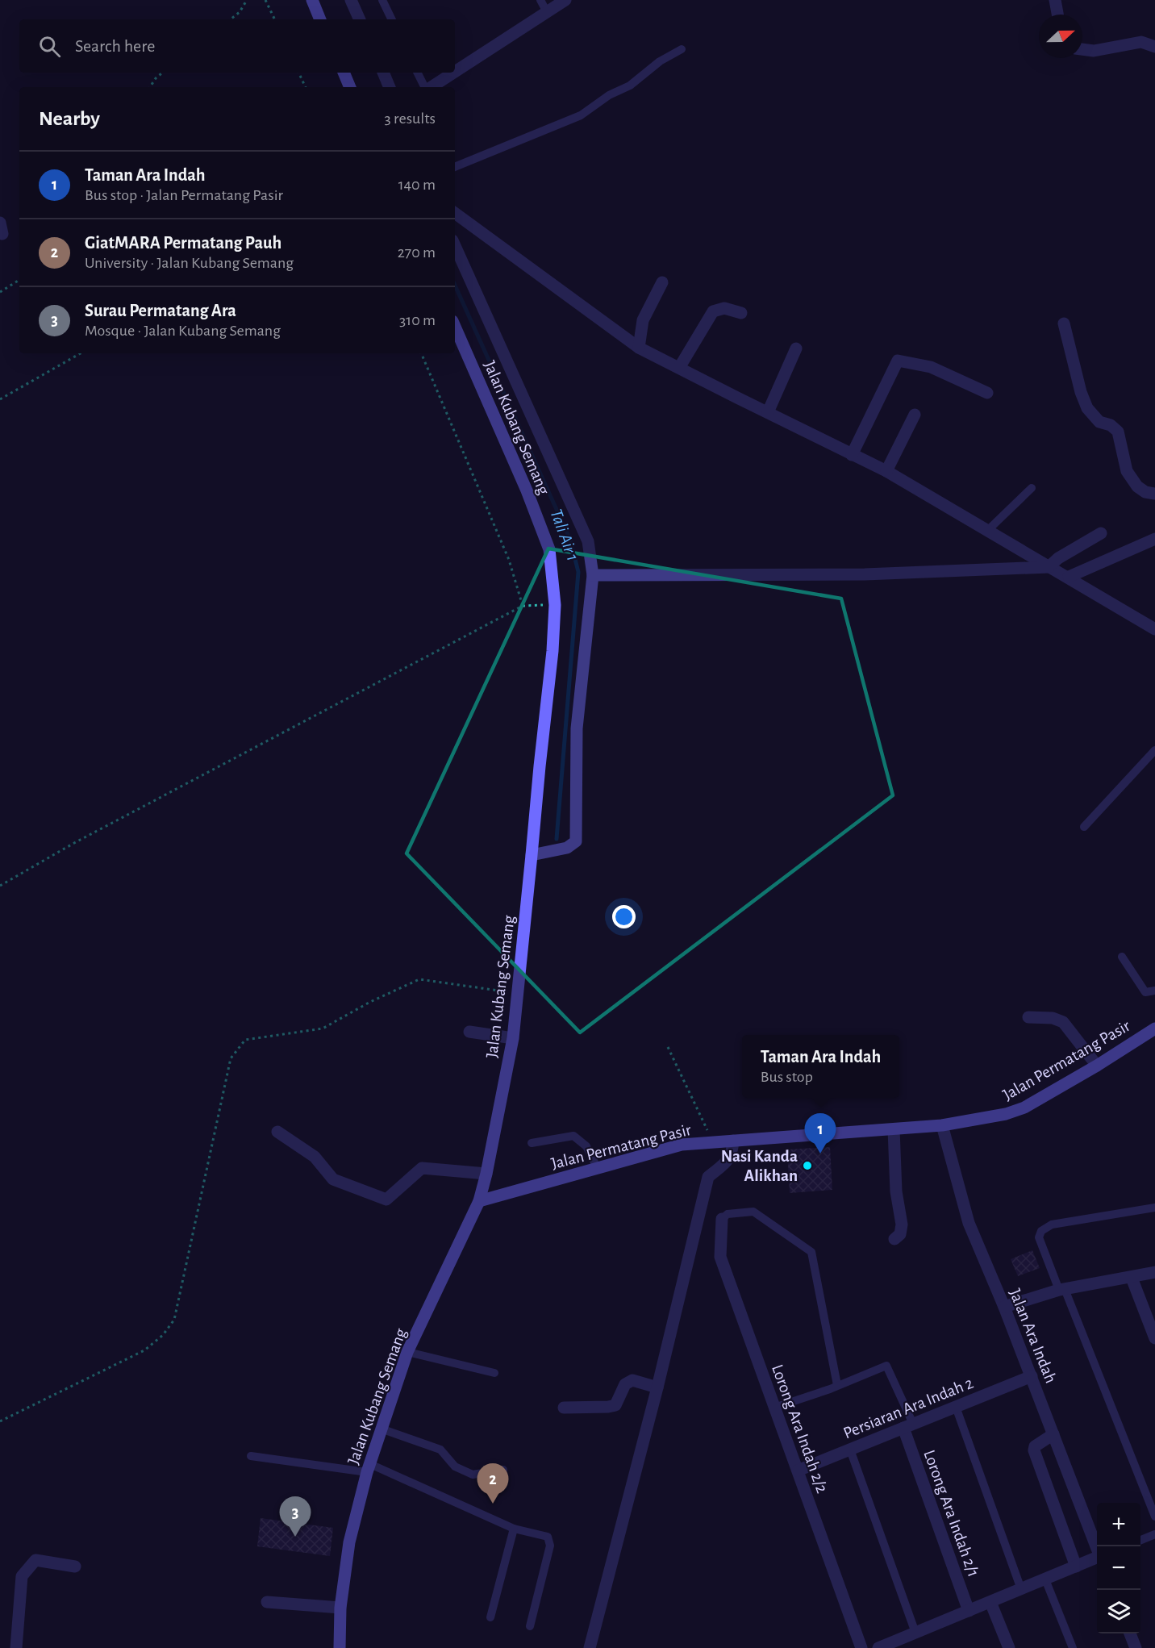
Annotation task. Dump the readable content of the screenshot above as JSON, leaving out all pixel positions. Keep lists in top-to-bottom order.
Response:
{
  "streets": {
    "main road": ["Jalan Kubang Semang", "Jalan Permatang Pasir"],
    "street": [
      "Jalan Ara Indah",
      "Persiaran Ara Indah 2",
      "Lorong Ara Indah 2/2",
      "Lorong Ara Indah 2/1"
    ]
  },
  "crossings": [
    ["Jalan Kubang Semang", "Jalan Permatang Pasir"],
    ["Jalan Permatang Pasir", "Jalan Ara Indah"],
    ["Jalan Ara Indah", "Persiaran Ara Indah 2"],
    ["Persiaran Ara Indah 2", "Lorong Ara Indah 2/2"],
    ["Persiaran Ara Indah 2", "Lorong Ara Indah 2/1"]
  ],
  "water": ["Tali Air 1"],
  "places": ["Nasi Kanda Alikhan"],
  "north": "right",
  "page": {
    "search": "Search here",
    "heading": ["Nearby", "3 results"],
    "list": [
      {
        "mark": "1",
        "name": "Taman Ara Indah",
        "note": "Bus stop · Jalan Permatang Pasir",
        "value": "140 m"
      },
      {
        "mark": "2",
        "name": "GiatMARA Permatang Pauh",
        "note": "University · Jalan Kubang Semang",
        "value": "270 m"
      },
      {
        "mark": "3",
        "name": "Surau Permatang Ara",
        "note": "Mosque · Jalan Kubang Semang",
        "value": "310 m"
      }
    ],
    "popup": ["Taman Ara Indah", "Bus stop"],
    "pins": ["1", "2", "3"],
    "map_buttons": ["+", "−"]
  }
}
